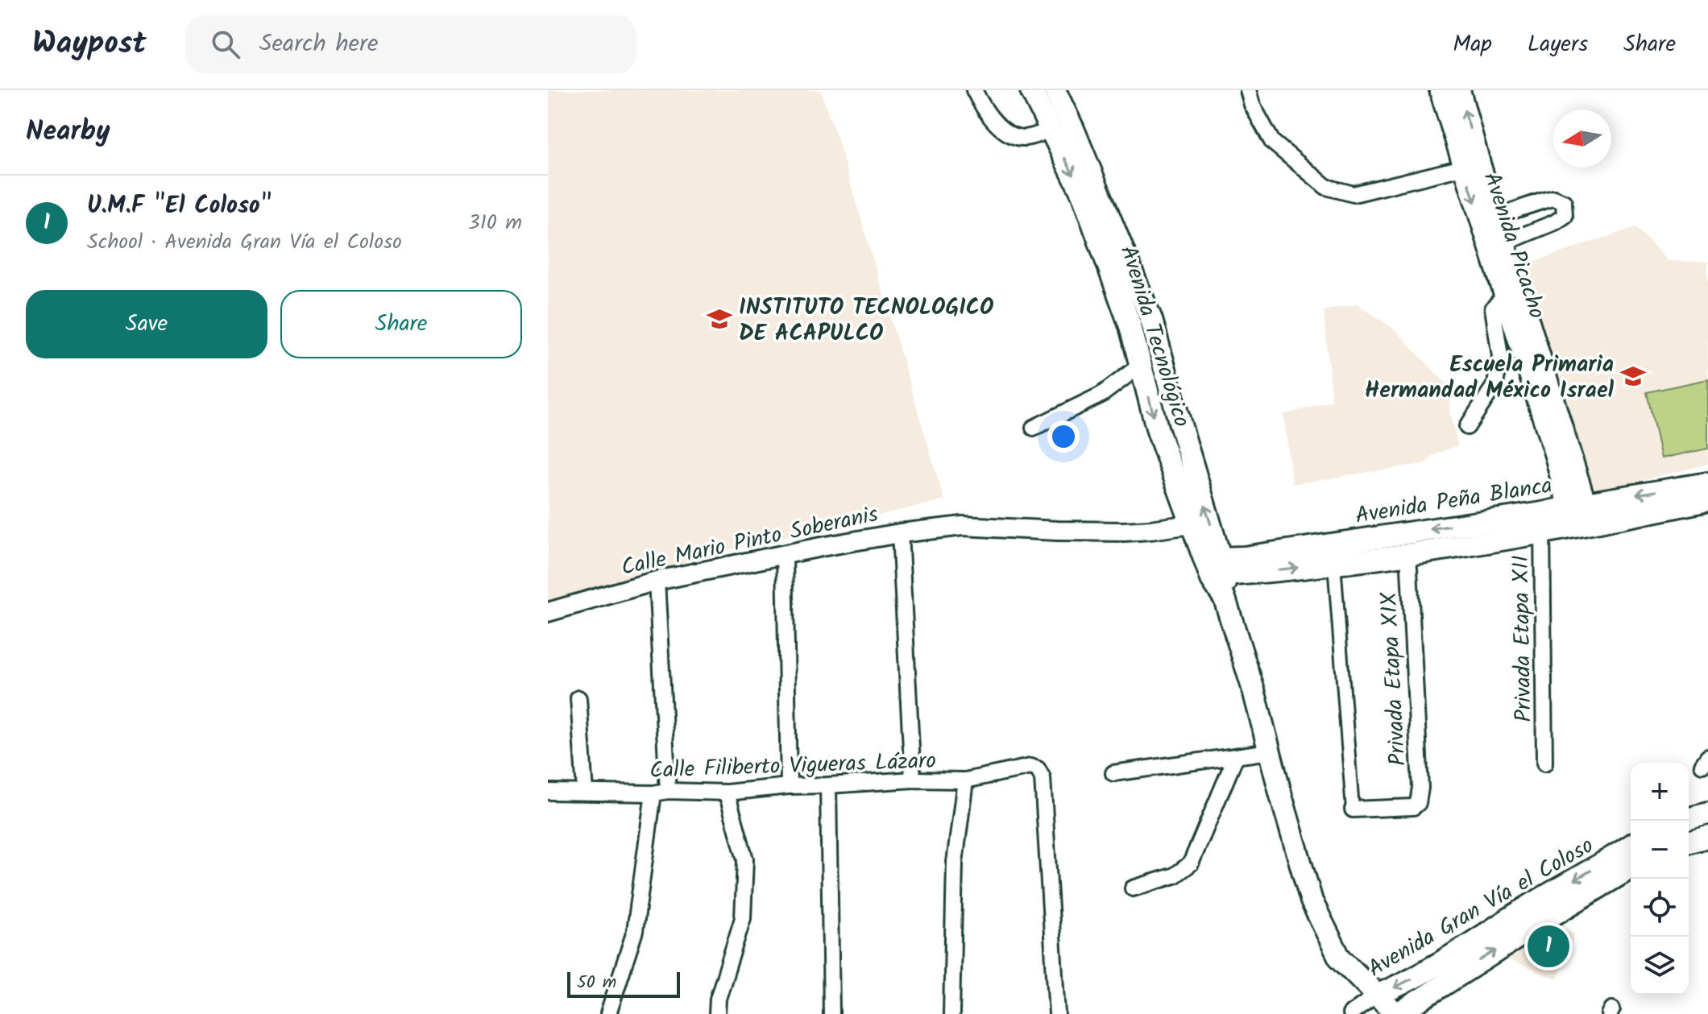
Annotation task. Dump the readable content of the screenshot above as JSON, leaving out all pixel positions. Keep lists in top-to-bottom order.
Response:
{
  "streets": {
    "main road": [
      "Avenida Picacho",
      "Avenida Tecnológico",
      "Avenida Peña Blanca",
      "Avenida Gran Vía el Coloso"
    ],
    "street": [
      "Calle Mario Pinto Soberanis",
      "Privada Etapa XII",
      "Privada Etapa XIX",
      "Calle Filiberto Vigueras Lázaro"
    ]
  },
  "crossings": [
    ["Avenida Picacho", "Avenida Peña Blanca"],
    ["Avenida Tecnológico", "Avenida Peña Blanca"],
    ["Avenida Tecnológico", "Calle Mario Pinto Soberanis"],
    ["Avenida Tecnológico", "Avenida Gran Vía el Coloso"],
    ["Avenida Peña Blanca", "Privada Etapa XII"],
    ["Avenida Peña Blanca", "Privada Etapa XIX"]
  ],
  "places": {
    "school or university": ["INSTITUTO TECNOLOGICO DE ACAPULCO", "Escuela Primaria Hermandad México Israel"]
  },
  "scale_bar": "50 m",
  "north": "left",
  "page": {
    "header": "Waypost",
    "search": "Search here",
    "nav": ["Map", "Layers", "Share"],
    "heading": "Nearby",
    "list": [
      {
        "mark": "1",
        "name": "U.M.F \"El Coloso\"",
        "note": "School · Avenida Gran Vía el Coloso",
        "value": "310 m"
      }
    ],
    "buttons": ["Save", "Share"],
    "map_buttons": ["+", "−"],
    "pins": "1",
    "scale": "50 m"
  }
}
